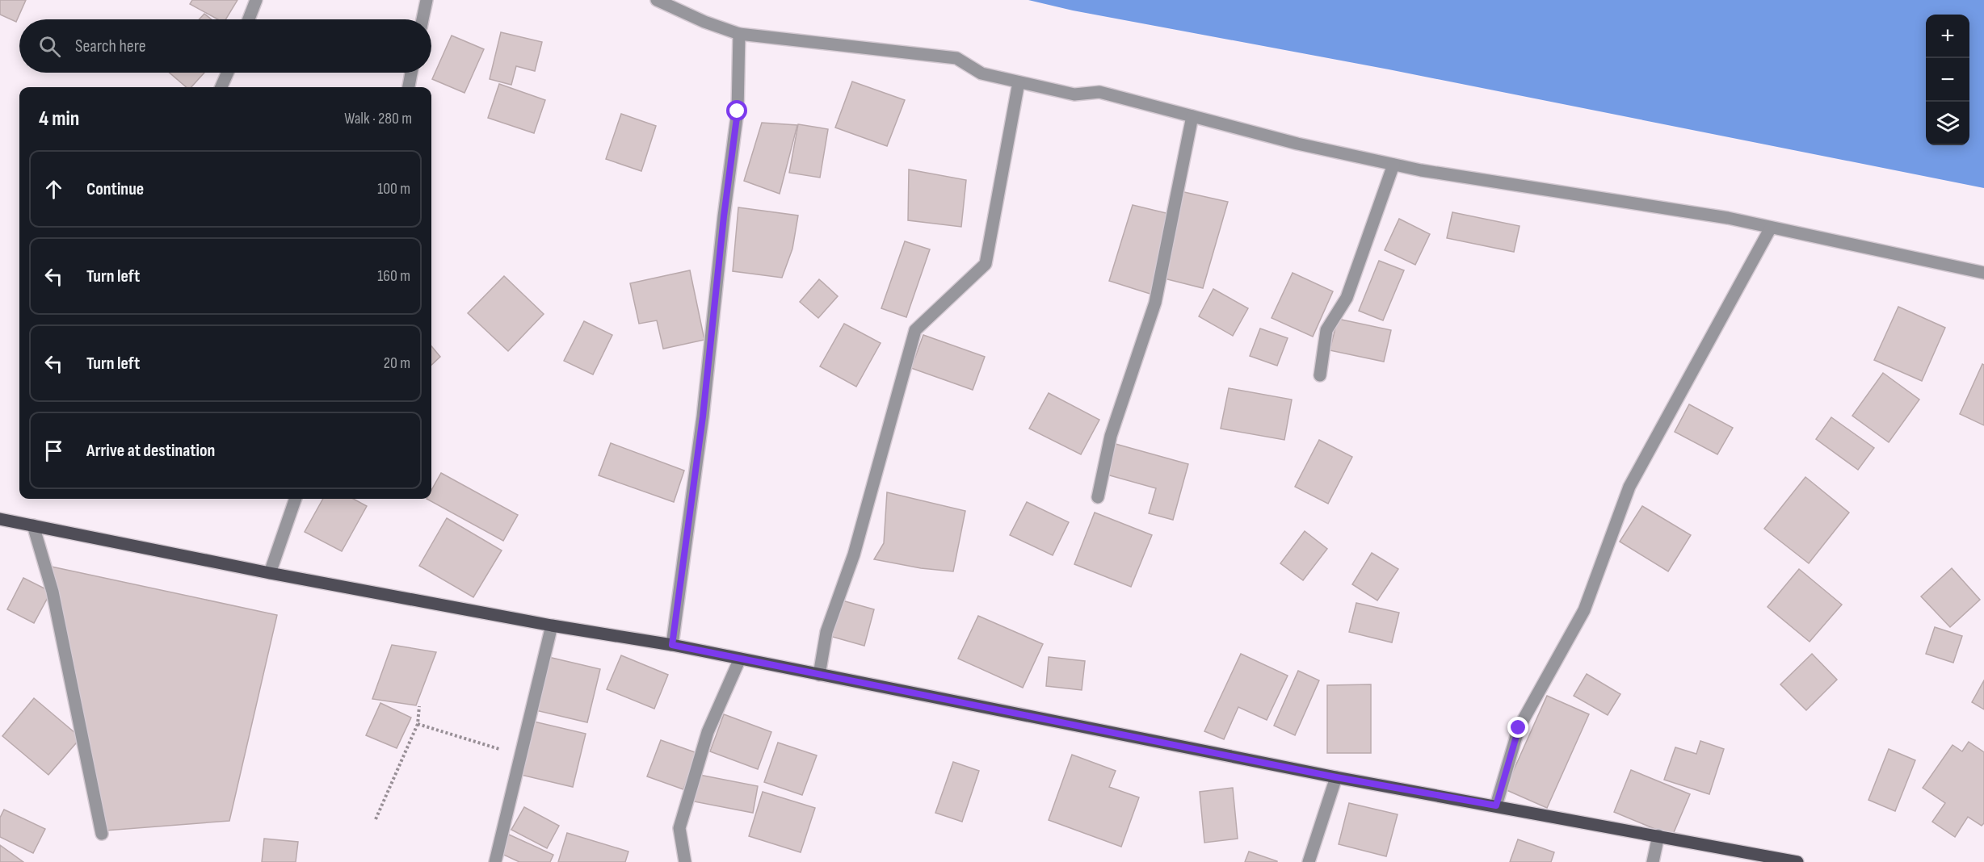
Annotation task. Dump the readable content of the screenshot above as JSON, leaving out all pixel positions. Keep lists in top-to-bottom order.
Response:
{
  "page": {
    "map_buttons": ["+", "−"],
    "search": "Search here",
    "heading": ["4 min", "Walk · 280 m"],
    "list": [
      ["Continue", "100 m"],
      ["Turn left", "160 m"],
      ["Turn left", "20 m"],
      "Arrive at destination"
    ]
  }
}
